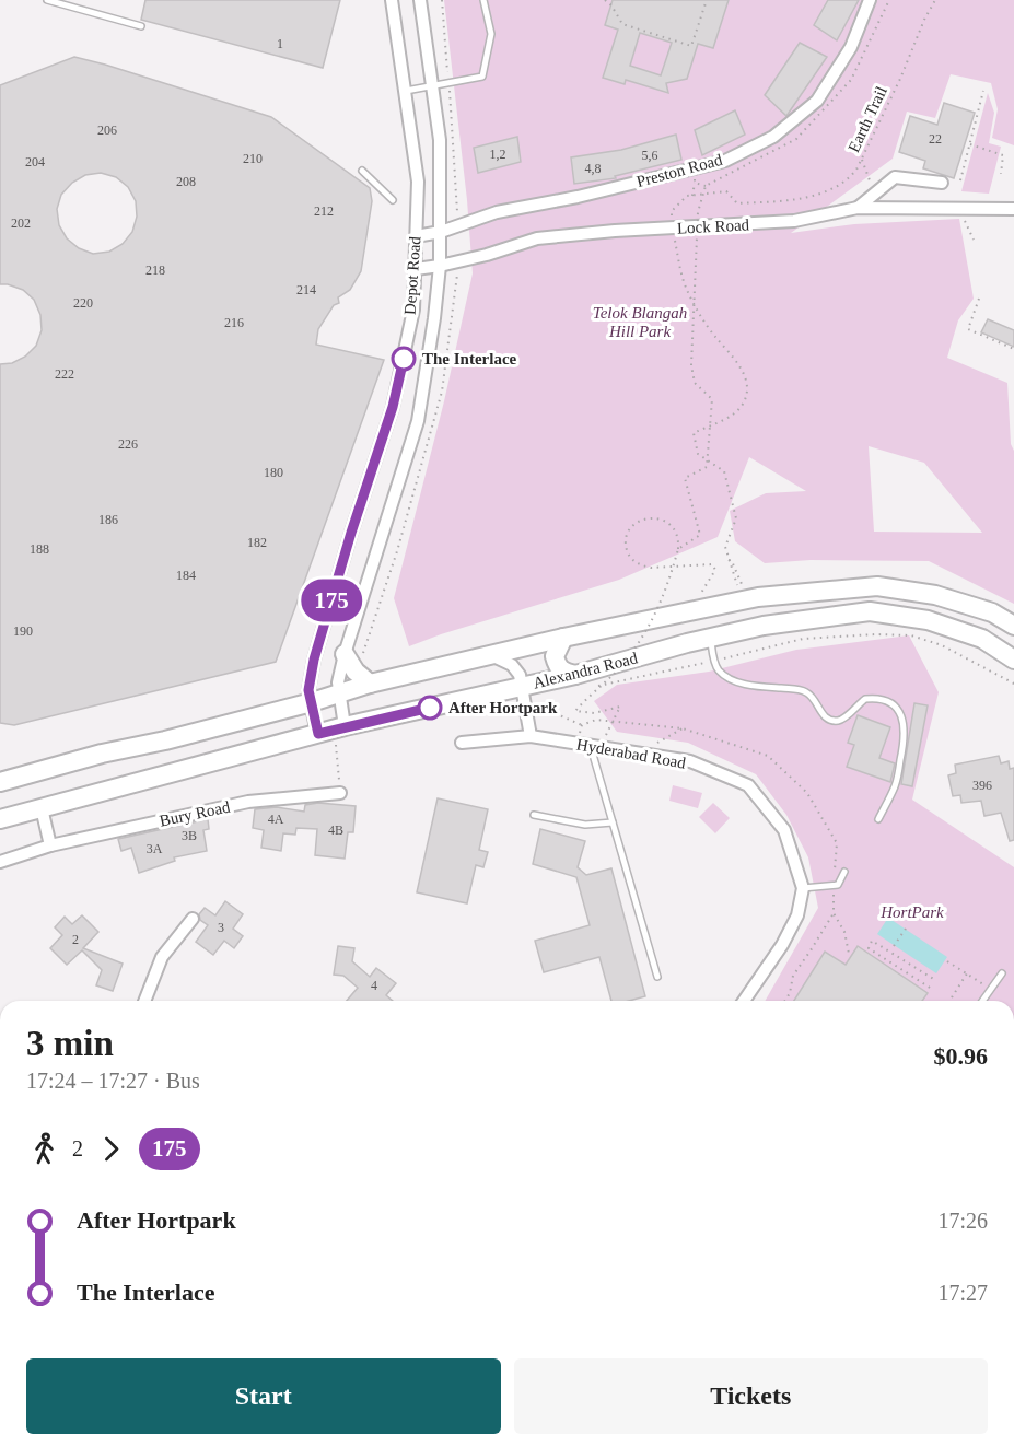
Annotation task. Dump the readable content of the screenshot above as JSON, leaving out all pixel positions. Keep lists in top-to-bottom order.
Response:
{
  "streets": {
    "main road": ["Alexandra Road"],
    "street": [
      "Preston Road",
      "Lock Road",
      "Depot Road",
      "Hyderabad Road",
      "Bury Road"
    ],
    "path": ["Earth Trail"]
  },
  "crossings": [
    ["Preston Road", "Depot Road"],
    ["Lock Road", "Depot Road"],
    ["Depot Road", "Alexandra Road"]
  ],
  "parks": ["Telok Blangah Hill Park", "HortPark"],
  "places": ["The Interlace", "After Hortpark"],
  "lines": ["bus line 175"],
  "house_numbers": [
    "1",
    "206",
    "22",
    "1,2",
    "5,6",
    "210",
    "204",
    "4,8",
    "208",
    "212",
    "202",
    "218",
    "214",
    "220",
    "216",
    "222",
    "226",
    "180",
    "186",
    "182",
    "188",
    "184",
    "190",
    "396",
    "4A",
    "4B",
    "3B",
    "3A",
    "3",
    "2",
    "4"
  ],
  "page": {
    "on_map": "175",
    "heading": ["3 min", "17:24 – 17:27 · Bus", "$0.96"],
    "legs": ["2", "175"],
    "list": [
      {
        "name": "After Hortpark",
        "value": "17:26"
      },
      {
        "name": "The Interlace",
        "value": "17:27"
      }
    ],
    "buttons": ["Start", "Tickets"]
  }
}
